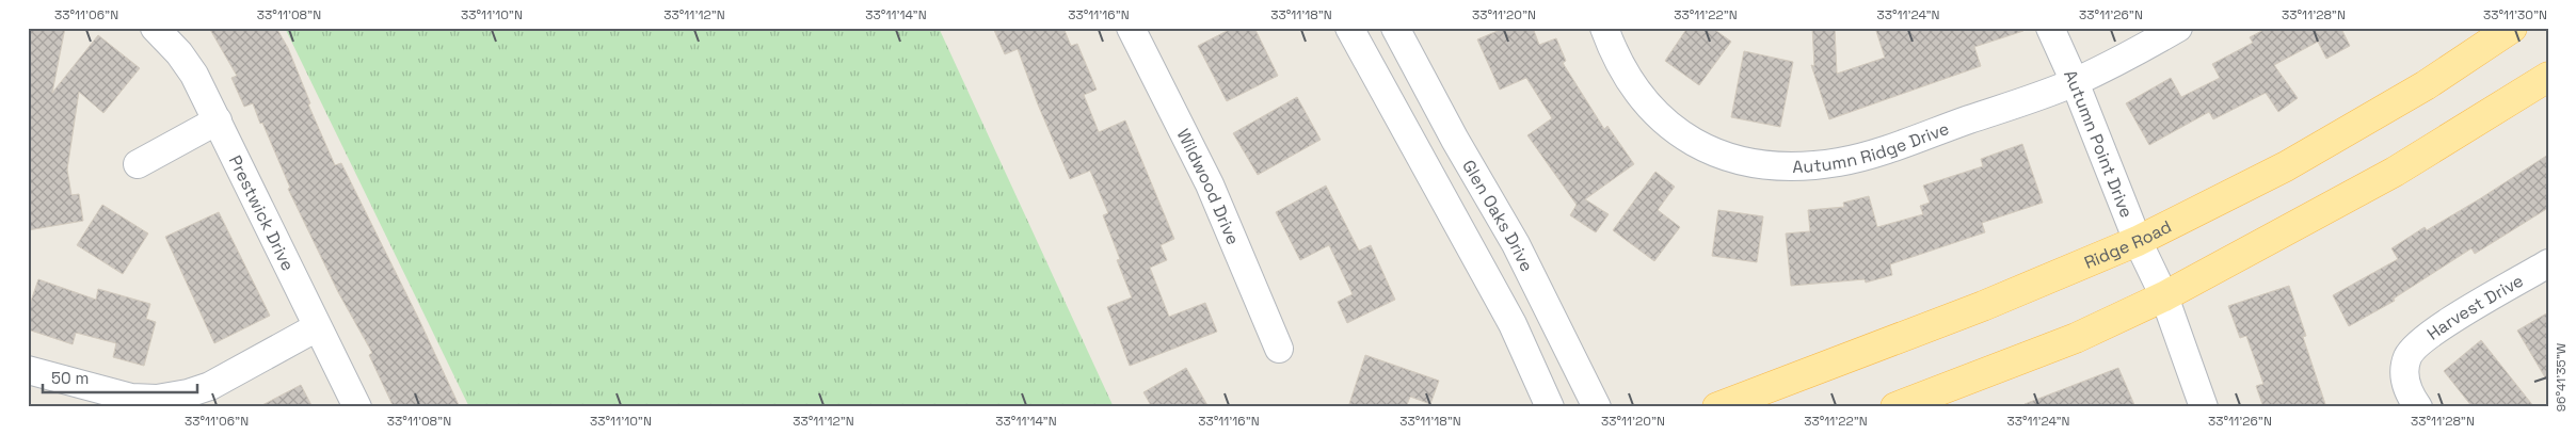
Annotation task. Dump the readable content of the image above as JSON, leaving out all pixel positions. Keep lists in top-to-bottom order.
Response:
{
  "streets": {
    "main road": ["Ridge Road"],
    "street": [
      "Autumn Point Drive",
      "Autumn Ridge Drive",
      "Wildwood Drive",
      "Prestwick Drive",
      "Glen Oaks Drive",
      "Harvest Drive"
    ]
  },
  "crossings": [
    ["Autumn Point Drive", "Autumn Ridge Drive"],
    ["Autumn Point Drive", "Ridge Road"]
  ],
  "scale_bar": "50 m",
  "coordinates": [
    "33°11'06\"N",
    "33°11'08\"N",
    "33°11'10\"N",
    "33°11'12\"N",
    "33°11'14\"N",
    "33°11'16\"N",
    "33°11'18\"N",
    "33°11'20\"N",
    "33°11'22\"N",
    "33°11'24\"N",
    "33°11'26\"N",
    "33°11'28\"N",
    "33°11'30\"N",
    "96°41'35\"W"
  ]
}
